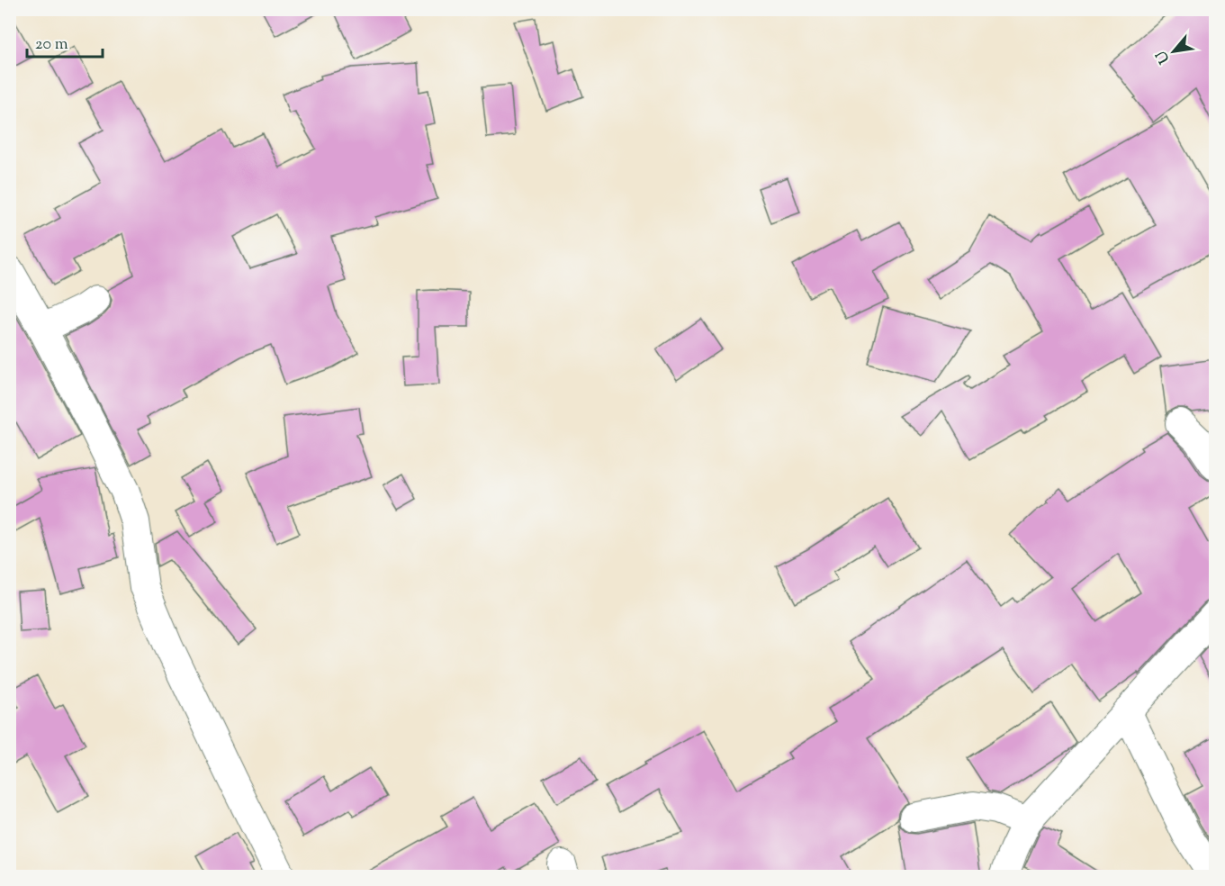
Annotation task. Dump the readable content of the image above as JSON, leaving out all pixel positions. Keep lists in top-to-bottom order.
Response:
{
  "scale_bar": "20 m",
  "north": "bottom left"
}
